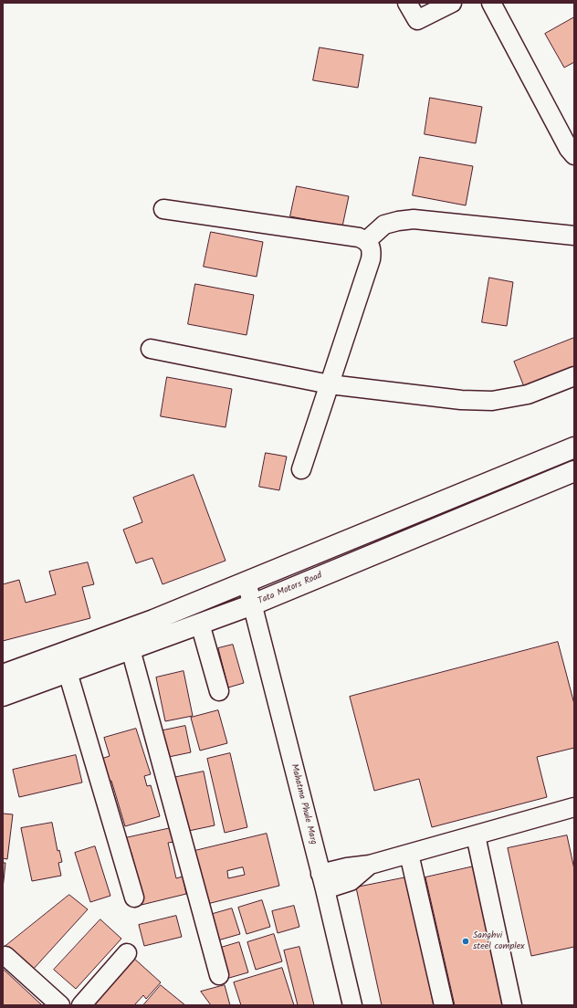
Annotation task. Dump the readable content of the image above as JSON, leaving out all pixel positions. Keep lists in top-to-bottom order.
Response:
{
  "streets": {
    "main road": ["Tata Motors Road"],
    "street": ["Mahatma Phule Marg"]
  },
  "crossings": [
    ["Tata Motors Road", "Mahatma Phule Marg"]
  ],
  "places": ["Sanghvi steel complex"]
}
